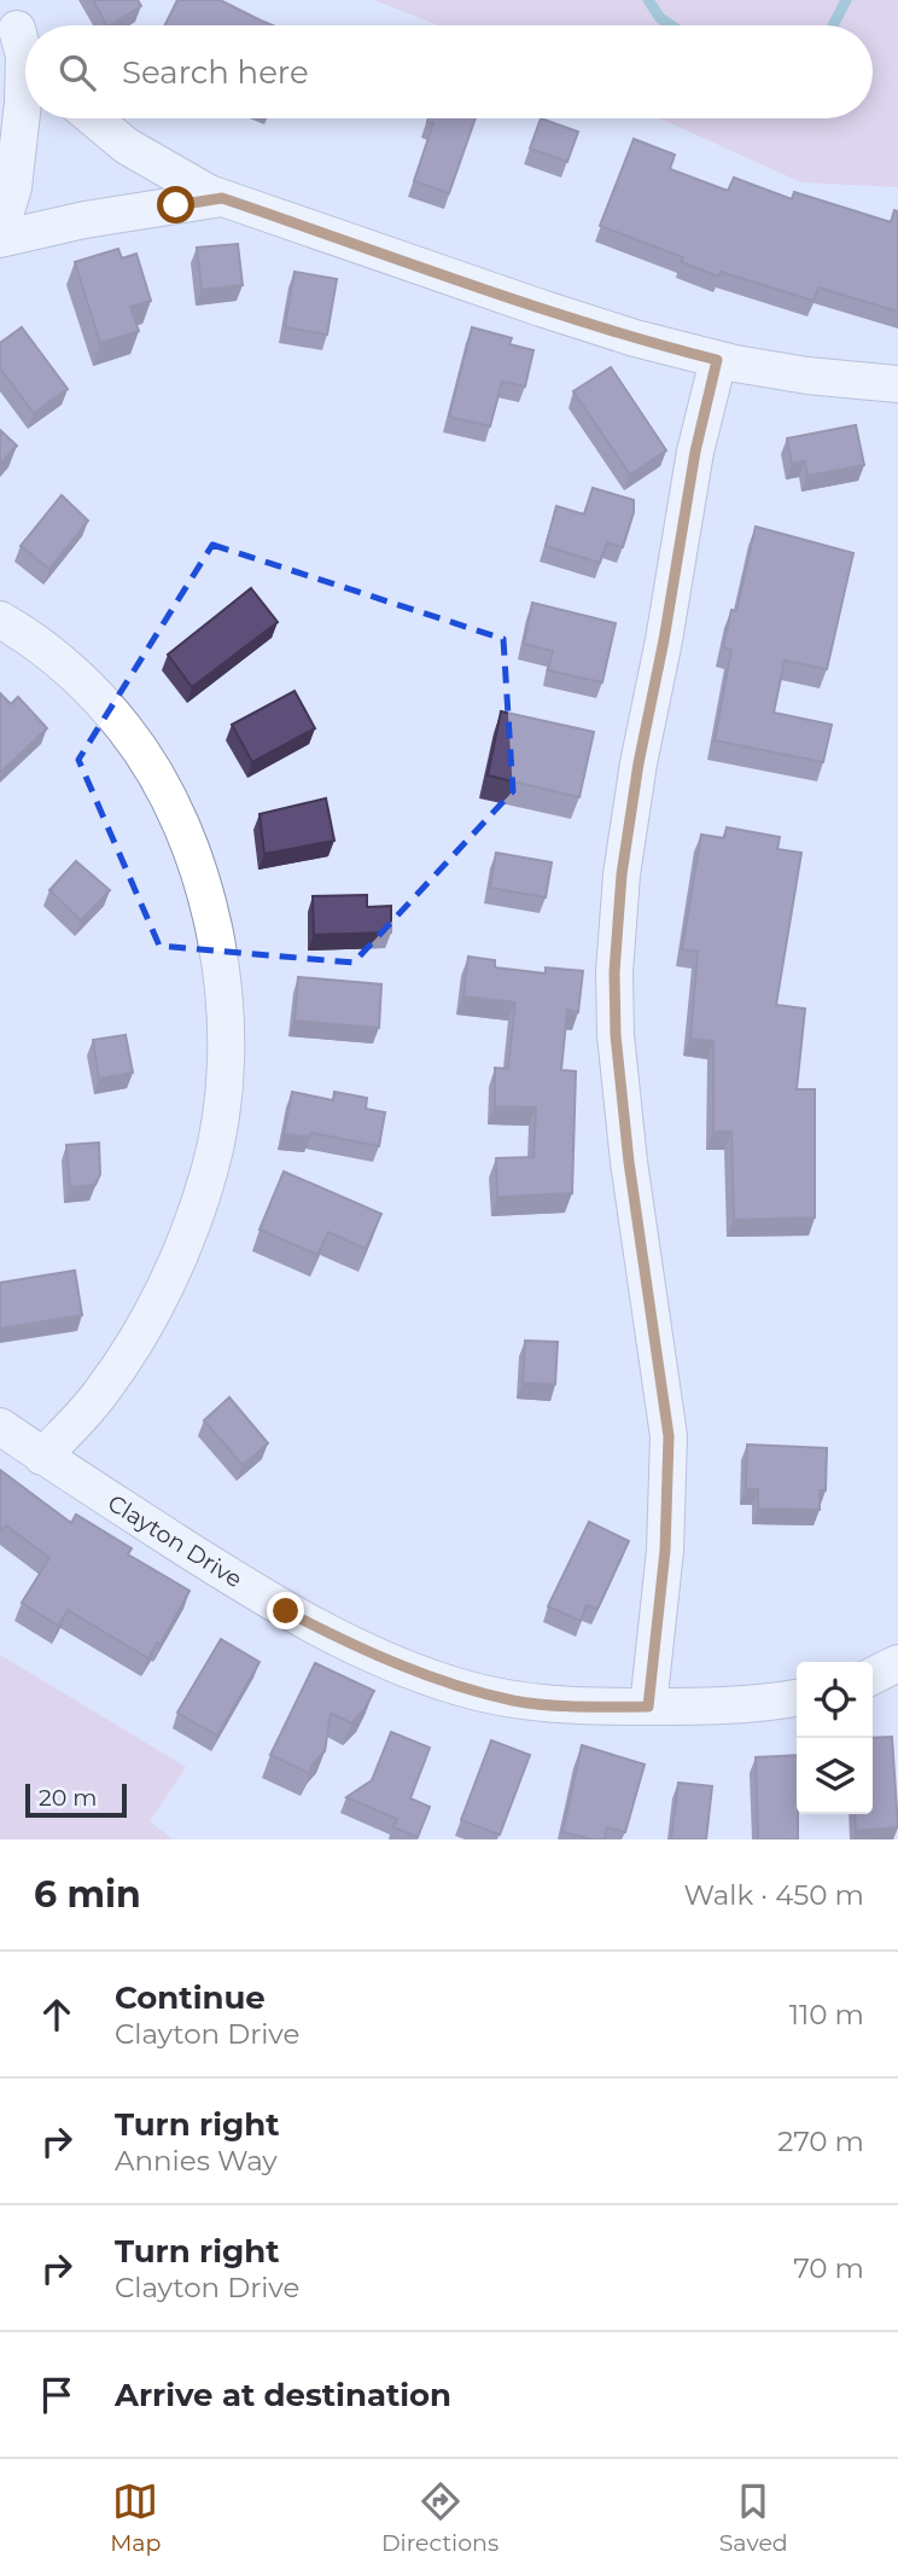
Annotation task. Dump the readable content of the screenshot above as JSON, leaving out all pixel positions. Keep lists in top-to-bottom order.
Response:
{
  "streets": {
    "street": ["Clayton Drive"]
  },
  "scale_bar": "20 m",
  "page": {
    "search": "Search here",
    "scale": "20 m",
    "heading": ["6 min", "Walk · 450 m"],
    "list": [
      ["Continue", "Clayton Drive", "110 m"],
      ["Turn right", "Annies Way", "270 m"],
      ["Turn right", "Clayton Drive", "70 m"],
      "Arrive at destination"
    ],
    "nav": ["Map", "Directions", "Saved"]
  }
}
